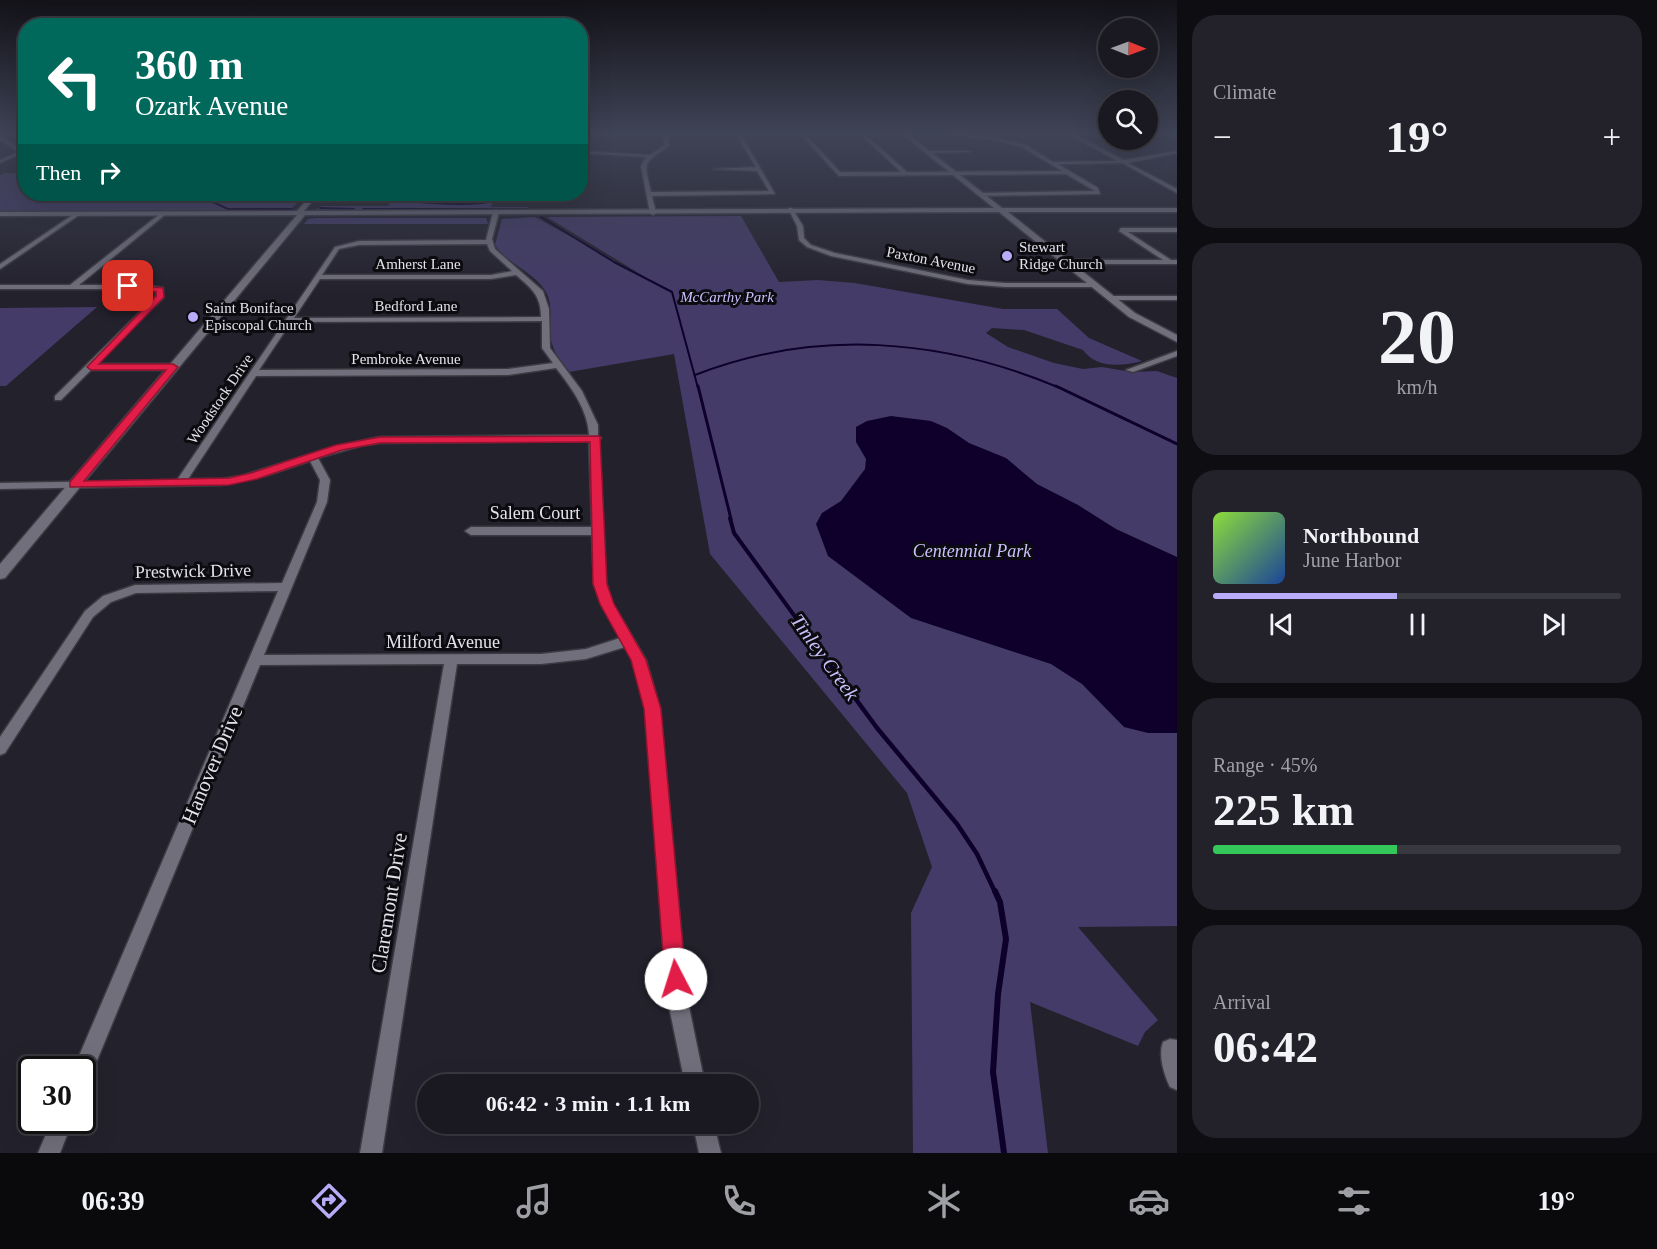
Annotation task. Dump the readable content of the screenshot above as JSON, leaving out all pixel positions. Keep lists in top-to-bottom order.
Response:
{
  "streets": {
    "street": [
      "Paxton Avenue",
      "Amherst Lane",
      "Bedford Lane",
      "Pembroke Avenue",
      "Woodstock Drive",
      "Salem Court",
      "Prestwick Drive",
      "Milford Avenue",
      "Hanover Drive",
      "Claremont Drive"
    ]
  },
  "crossings": [
    ["Amherst Lane", "Woodstock Drive"],
    ["Bedford Lane", "Woodstock Drive"],
    ["Pembroke Avenue", "Woodstock Drive"],
    ["Prestwick Drive", "Hanover Drive"],
    ["Milford Avenue", "Hanover Drive"],
    ["Milford Avenue", "Claremont Drive"]
  ],
  "water": ["Tinley Creek"],
  "parks": ["McCarthy Park", "Centennial Park"],
  "places": ["Stewart Ridge Church", "Saint Boniface Episcopal Church"],
  "north": "right",
  "page": {
    "tile": [
      "Climate",
      ["20", "km/h"],
      ["Range · 45%", "225 km"],
      ["Arrival", "06:42"]
    ],
    "turn": ["360 m", "Ozark Avenue"],
    "heat": ["−", "19°", "+"],
    "then": "Then",
    "song": ["Northbound", "June Harbor"],
    "limit": "30",
    "trip": "06:42 · 3 min · 1.1 km",
    "tabs": ["06:39", "19°"]
  }
}
